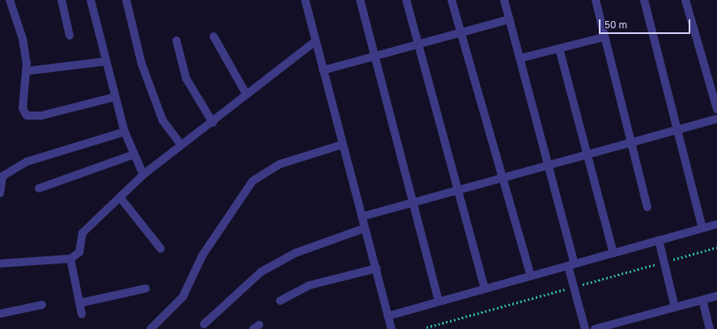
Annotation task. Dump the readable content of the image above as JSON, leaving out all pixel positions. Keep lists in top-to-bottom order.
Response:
{
  "scale_bar": "50 m"
}
